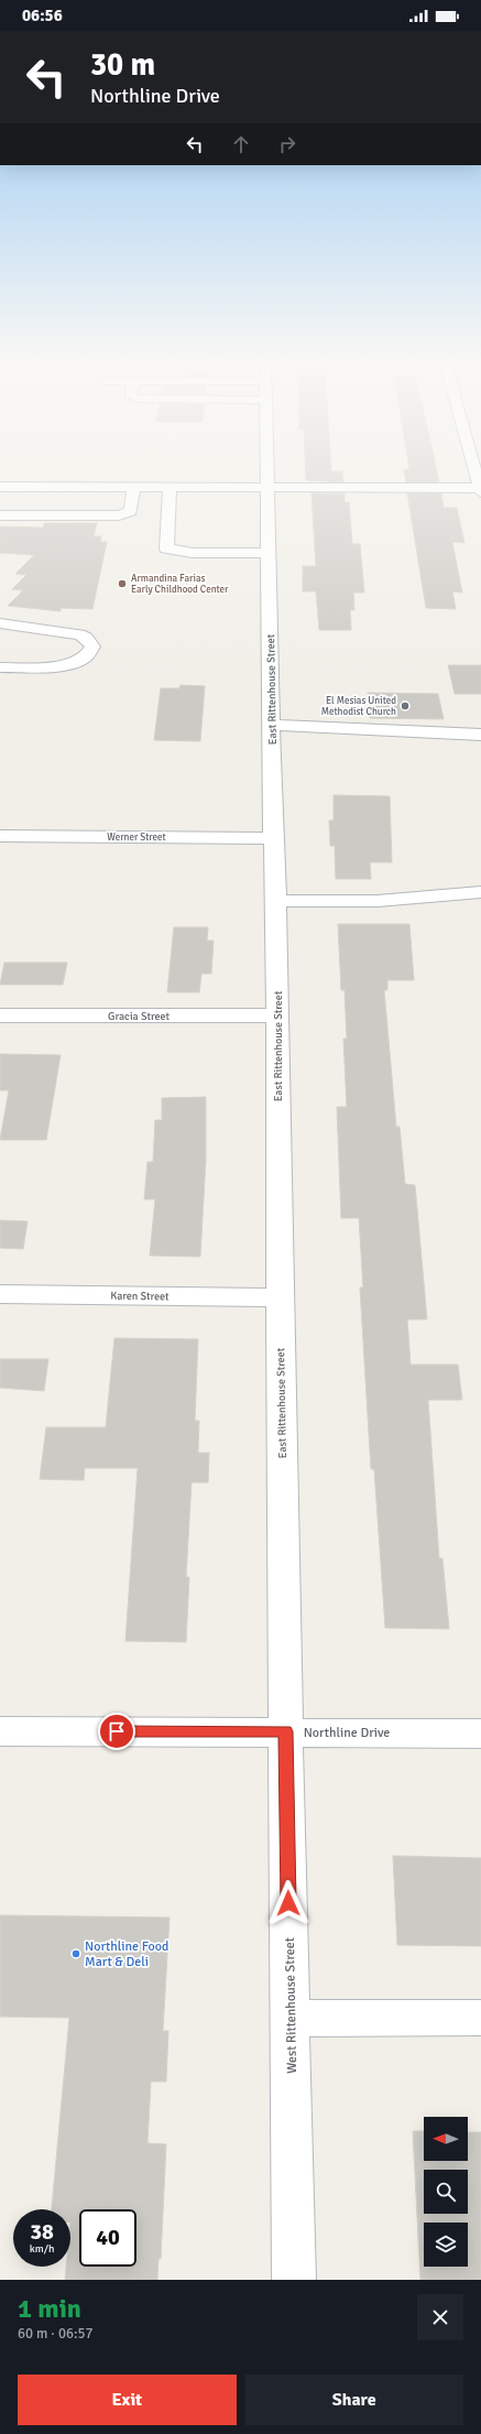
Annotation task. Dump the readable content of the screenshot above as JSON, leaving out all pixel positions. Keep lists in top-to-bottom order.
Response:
{
  "streets": {
    "street": [
      "East Rittenhouse Street",
      "Werner Street",
      "Gracia Street",
      "Karen Street",
      "Northline Drive",
      "West Rittenhouse Street"
    ]
  },
  "crossings": [
    ["East Rittenhouse Street", "Werner Street"],
    ["East Rittenhouse Street", "Gracia Street"],
    ["East Rittenhouse Street", "Karen Street"],
    ["East Rittenhouse Street", "Northline Drive"],
    ["East Rittenhouse Street", "West Rittenhouse Street"],
    ["Northline Drive", "West Rittenhouse Street"]
  ],
  "places": ["Armandina Farias Early Childhood Center", "El Mesias United Methodist Church", "Northline Food Mart & Deli"],
  "north": "left",
  "page": {
    "status": "06:56",
    "turn": ["30 m", "Northline Drive"],
    "speed": "38 km/h",
    "limit": "40",
    "heading": ["1 min", "60 m · 06:57"],
    "buttons": ["Exit", "Share"]
  }
}
